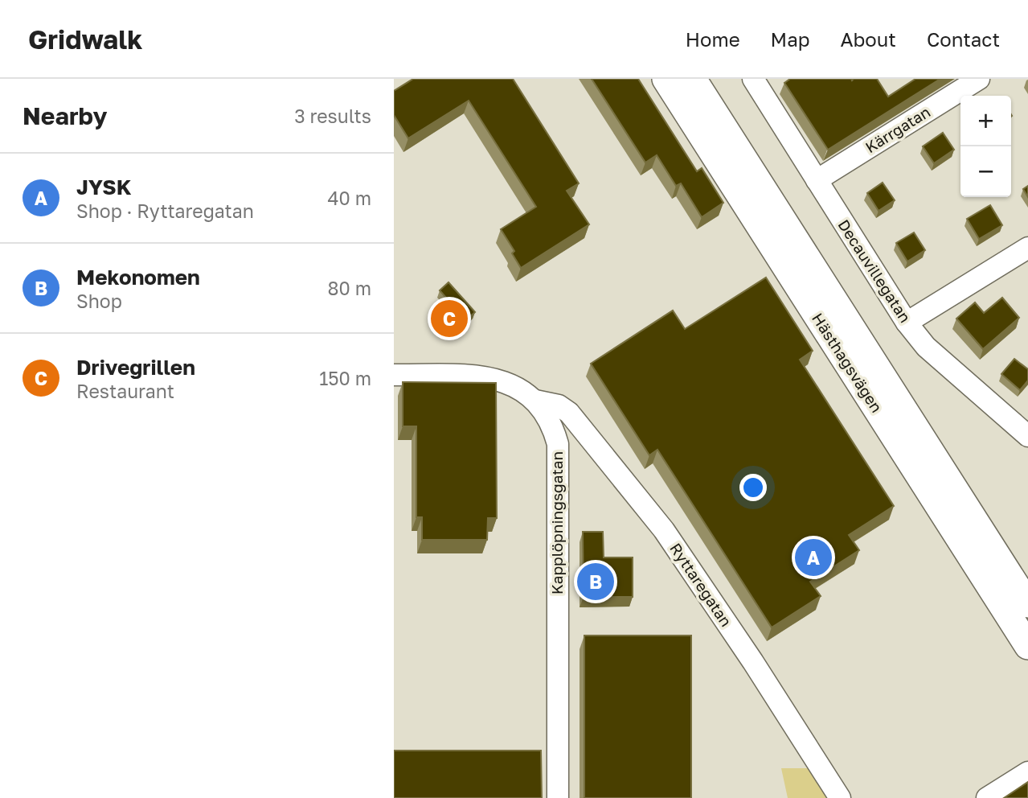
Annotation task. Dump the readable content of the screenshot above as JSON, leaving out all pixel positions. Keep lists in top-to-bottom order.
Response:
{
  "streets": {
    "main road": ["Hästhagsvägen"],
    "street": [
      "Kärrgatan",
      "Decauvillegatan",
      "Kapplöpningsgatan",
      "Ryttaregatan"
    ]
  },
  "crossings": [
    ["Kärrgatan", "Decauvillegatan"],
    ["Kapplöpningsgatan", "Ryttaregatan"]
  ],
  "page": {
    "header": "Gridwalk",
    "nav": [
      "Home",
      "Map",
      "About",
      "Contact"
    ],
    "heading": ["Nearby", "3 results"],
    "map_buttons": ["+", "−"],
    "list": [
      {
        "mark": "A",
        "name": "JYSK",
        "note": "Shop · Ryttaregatan",
        "value": "40 m"
      },
      {
        "mark": "B",
        "name": "Mekonomen",
        "note": "Shop",
        "value": "80 m"
      },
      {
        "mark": "C",
        "name": "Drivegrillen",
        "note": "Restaurant",
        "value": "150 m"
      }
    ],
    "pins": ["C", "A", "B"]
  }
}
